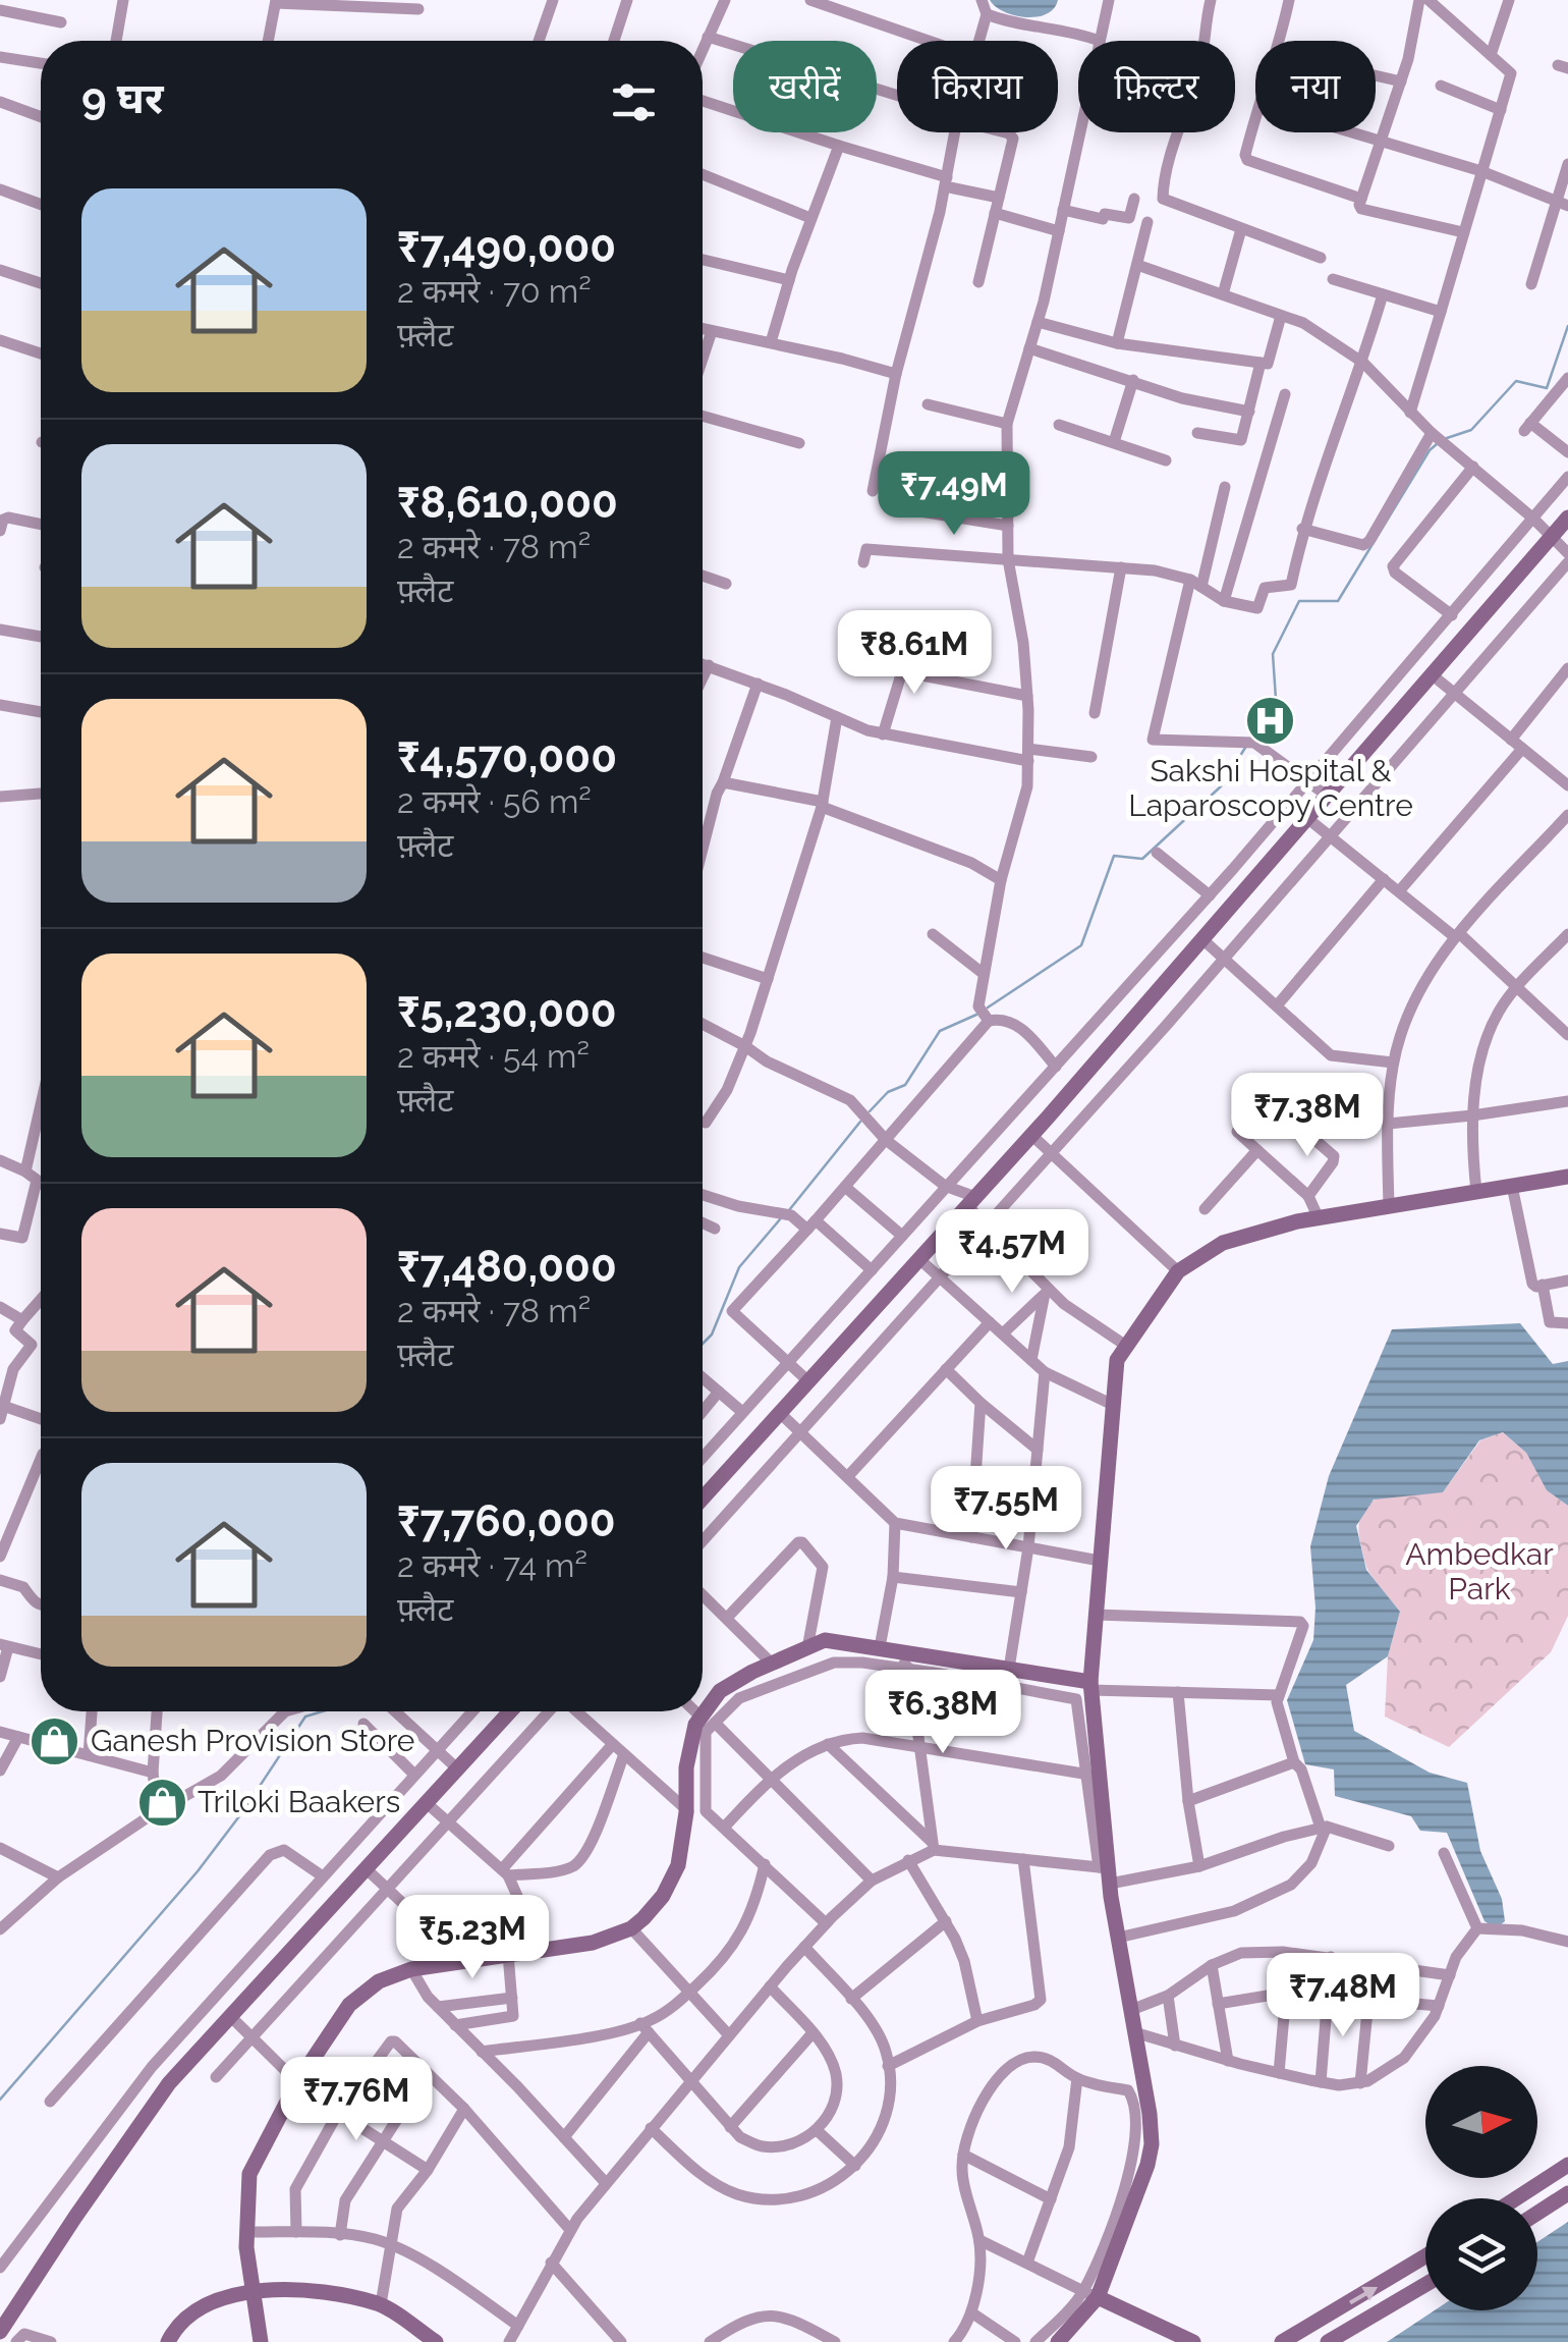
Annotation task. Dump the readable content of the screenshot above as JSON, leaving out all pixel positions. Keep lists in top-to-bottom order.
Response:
{
  "parks": ["Ambedkar Park"],
  "places": {
    "hospital": ["Sakshi Hospital & Laparoscopy Centre"],
    "shop": ["Ganesh Provision Store", "Triloki Baakers"]
  },
  "north": "right",
  "page": {
    "chip": [
      "खरीदें",
      "किराया",
      "फ़िल्टर",
      "नया"
    ],
    "heading": "9 घर",
    "list": [
      {
        "name": "₹7,490,000",
        "note": "2 कमरे · 70 m² · फ़्लैट"
      },
      {
        "name": "₹8,610,000",
        "note": "2 कमरे · 78 m² · फ़्लैट"
      },
      {
        "name": "₹4,570,000",
        "note": "2 कमरे · 56 m² · फ़्लैट"
      },
      {
        "name": "₹5,230,000",
        "note": "2 कमरे · 54 m² · फ़्लैट"
      },
      {
        "name": "₹7,480,000",
        "note": "2 कमरे · 78 m² · फ़्लैट"
      },
      {
        "name": "₹7,760,000",
        "note": "2 कमरे · 74 m² · फ़्लैट"
      }
    ],
    "price": [
      "₹7.49M",
      "₹8.61M",
      "₹7.38M",
      "₹4.57M",
      "₹7.55M",
      "₹6.38M",
      "₹5.23M",
      "₹7.48M",
      "₹7.76M"
    ]
  }
}
